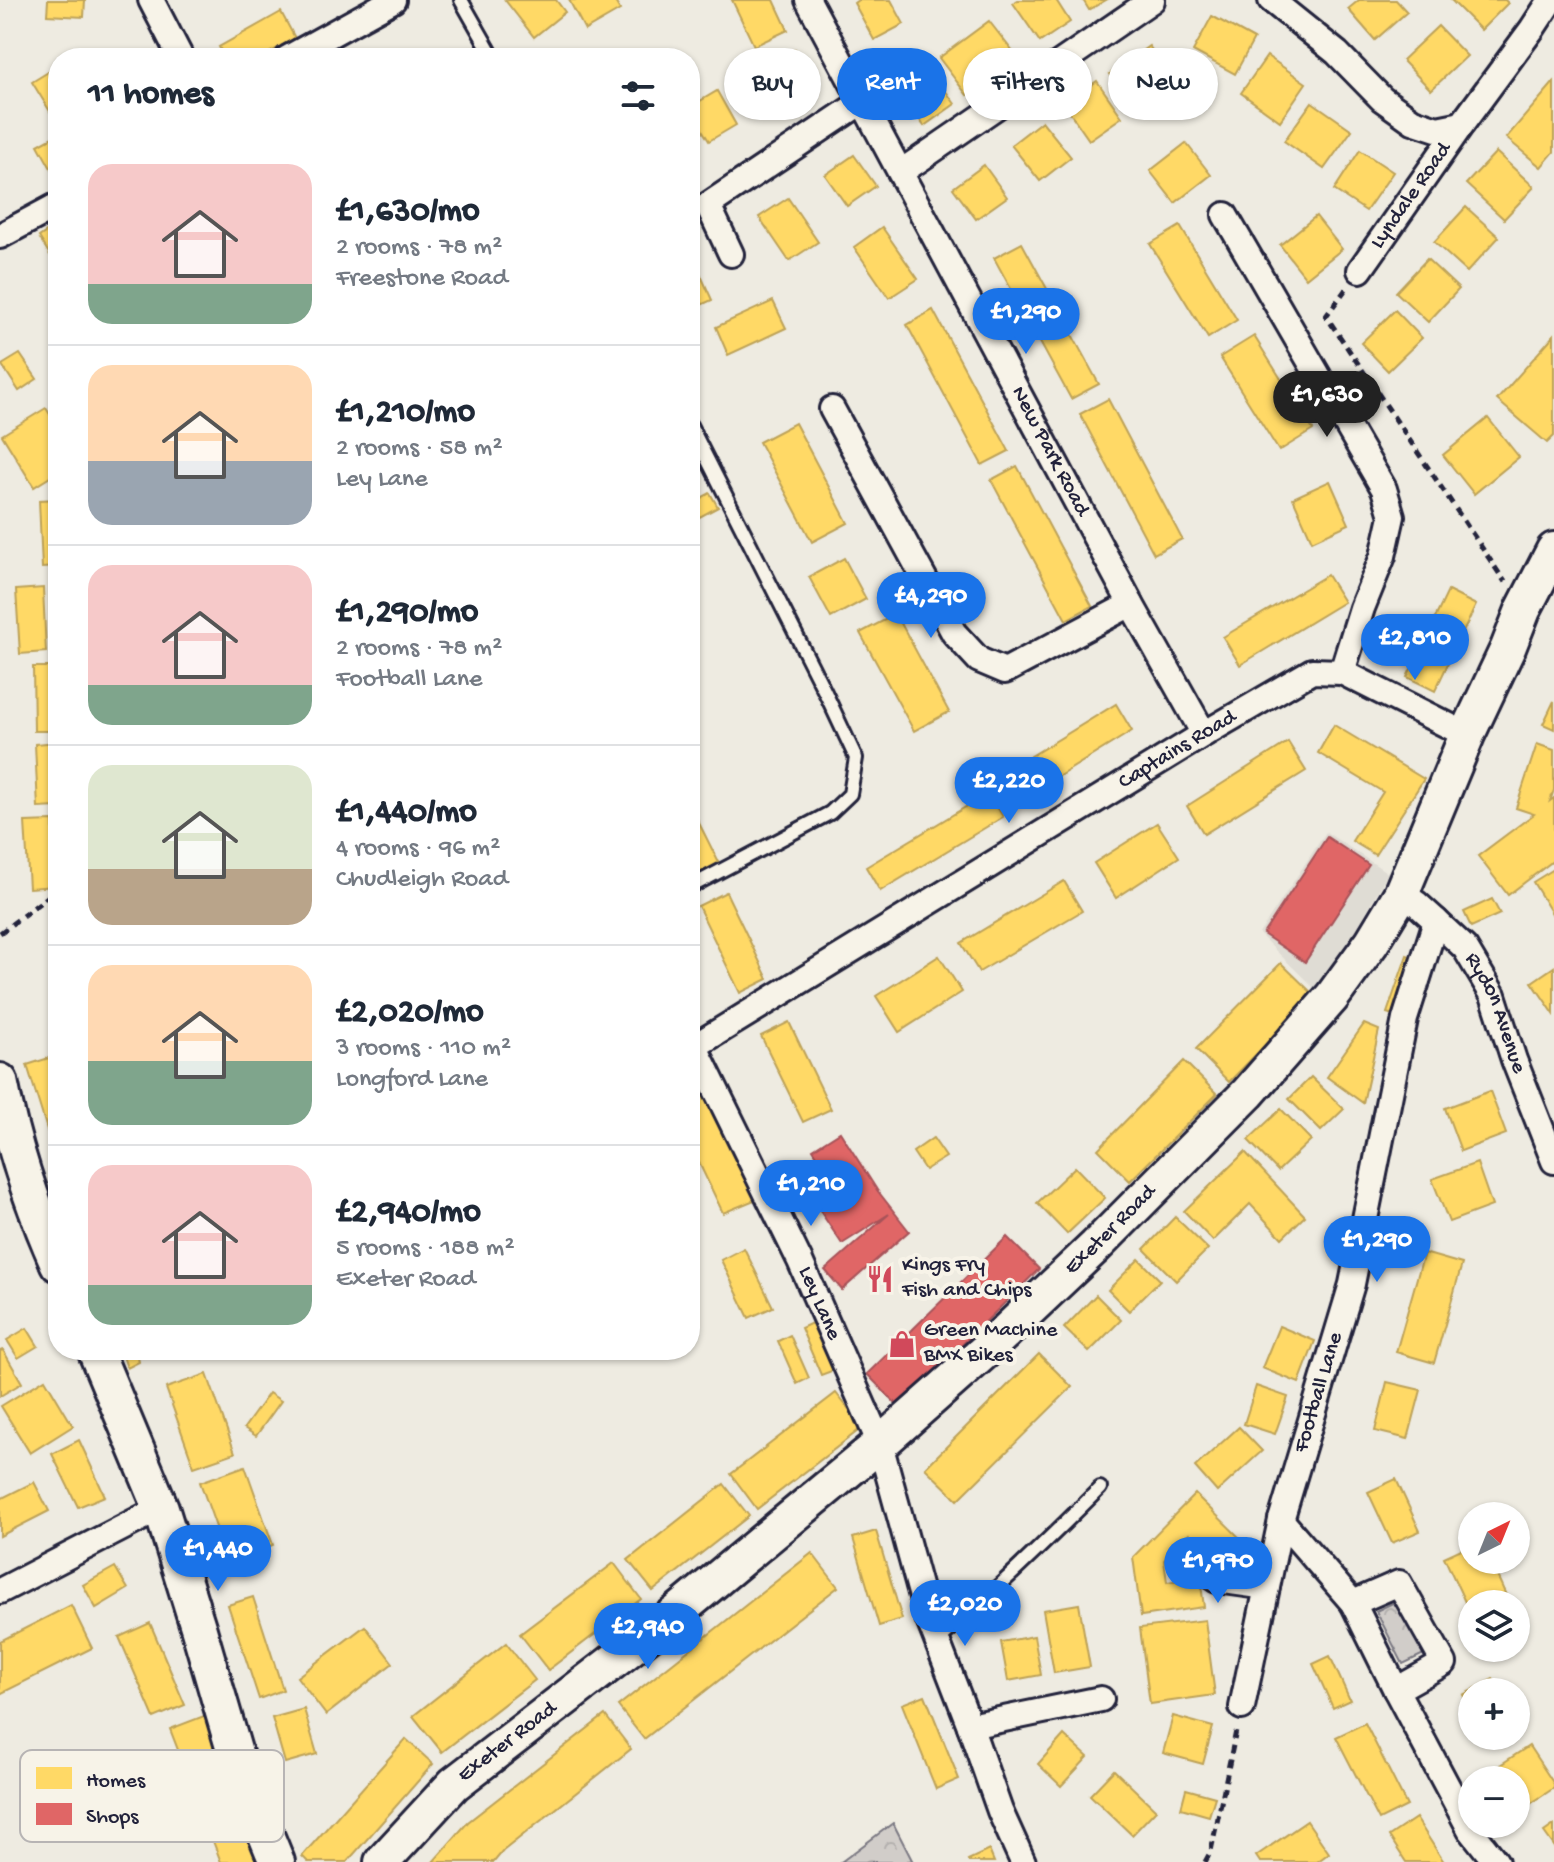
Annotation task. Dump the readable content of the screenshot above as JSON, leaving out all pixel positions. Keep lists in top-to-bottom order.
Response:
{
  "streets": {
    "main road": ["Exeter Road"],
    "street": [
      "Lyndale Road",
      "New Park Road",
      "Captains Road",
      "Rydon Avenue",
      "Ley Lane",
      "Football Lane"
    ]
  },
  "crossings": [
    ["New Park Road", "Captains Road"],
    ["Rydon Avenue", "Football Lane"],
    ["Exeter Road", "Ley Lane"]
  ],
  "places": {
    "restaurant": ["Kings Fry Fish and Chips"],
    "shop": ["Green Machine BMX Bikes"]
  },
  "legend": ["Homes", "Shops"],
  "north": "top right",
  "page": {
    "chip": [
      "Buy",
      "Rent",
      "Filters",
      "New"
    ],
    "heading": "11 homes",
    "list": [
      {
        "name": "£1,630/mo",
        "note": "2 rooms · 78 m² · Freestone Road"
      },
      {
        "name": "£1,210/mo",
        "note": "2 rooms · 58 m² · Ley Lane"
      },
      {
        "name": "£1,290/mo",
        "note": "2 rooms · 78 m² · Football Lane"
      },
      {
        "name": "£1,440/mo",
        "note": "4 rooms · 96 m² · Chudleigh Road"
      },
      {
        "name": "£2,020/mo",
        "note": "3 rooms · 110 m² · Longford Lane"
      },
      {
        "name": "£2,940/mo",
        "note": "5 rooms · 188 m² · Exeter Road"
      }
    ],
    "price": [
      "£1,290",
      "£1,630",
      "£4,290",
      "£2,810",
      "£2,220",
      "£1,210",
      "£1,290",
      "£1,440",
      "£1,970",
      "£2,020",
      "£2,940"
    ],
    "map_buttons": ["+", "−"]
  }
}
